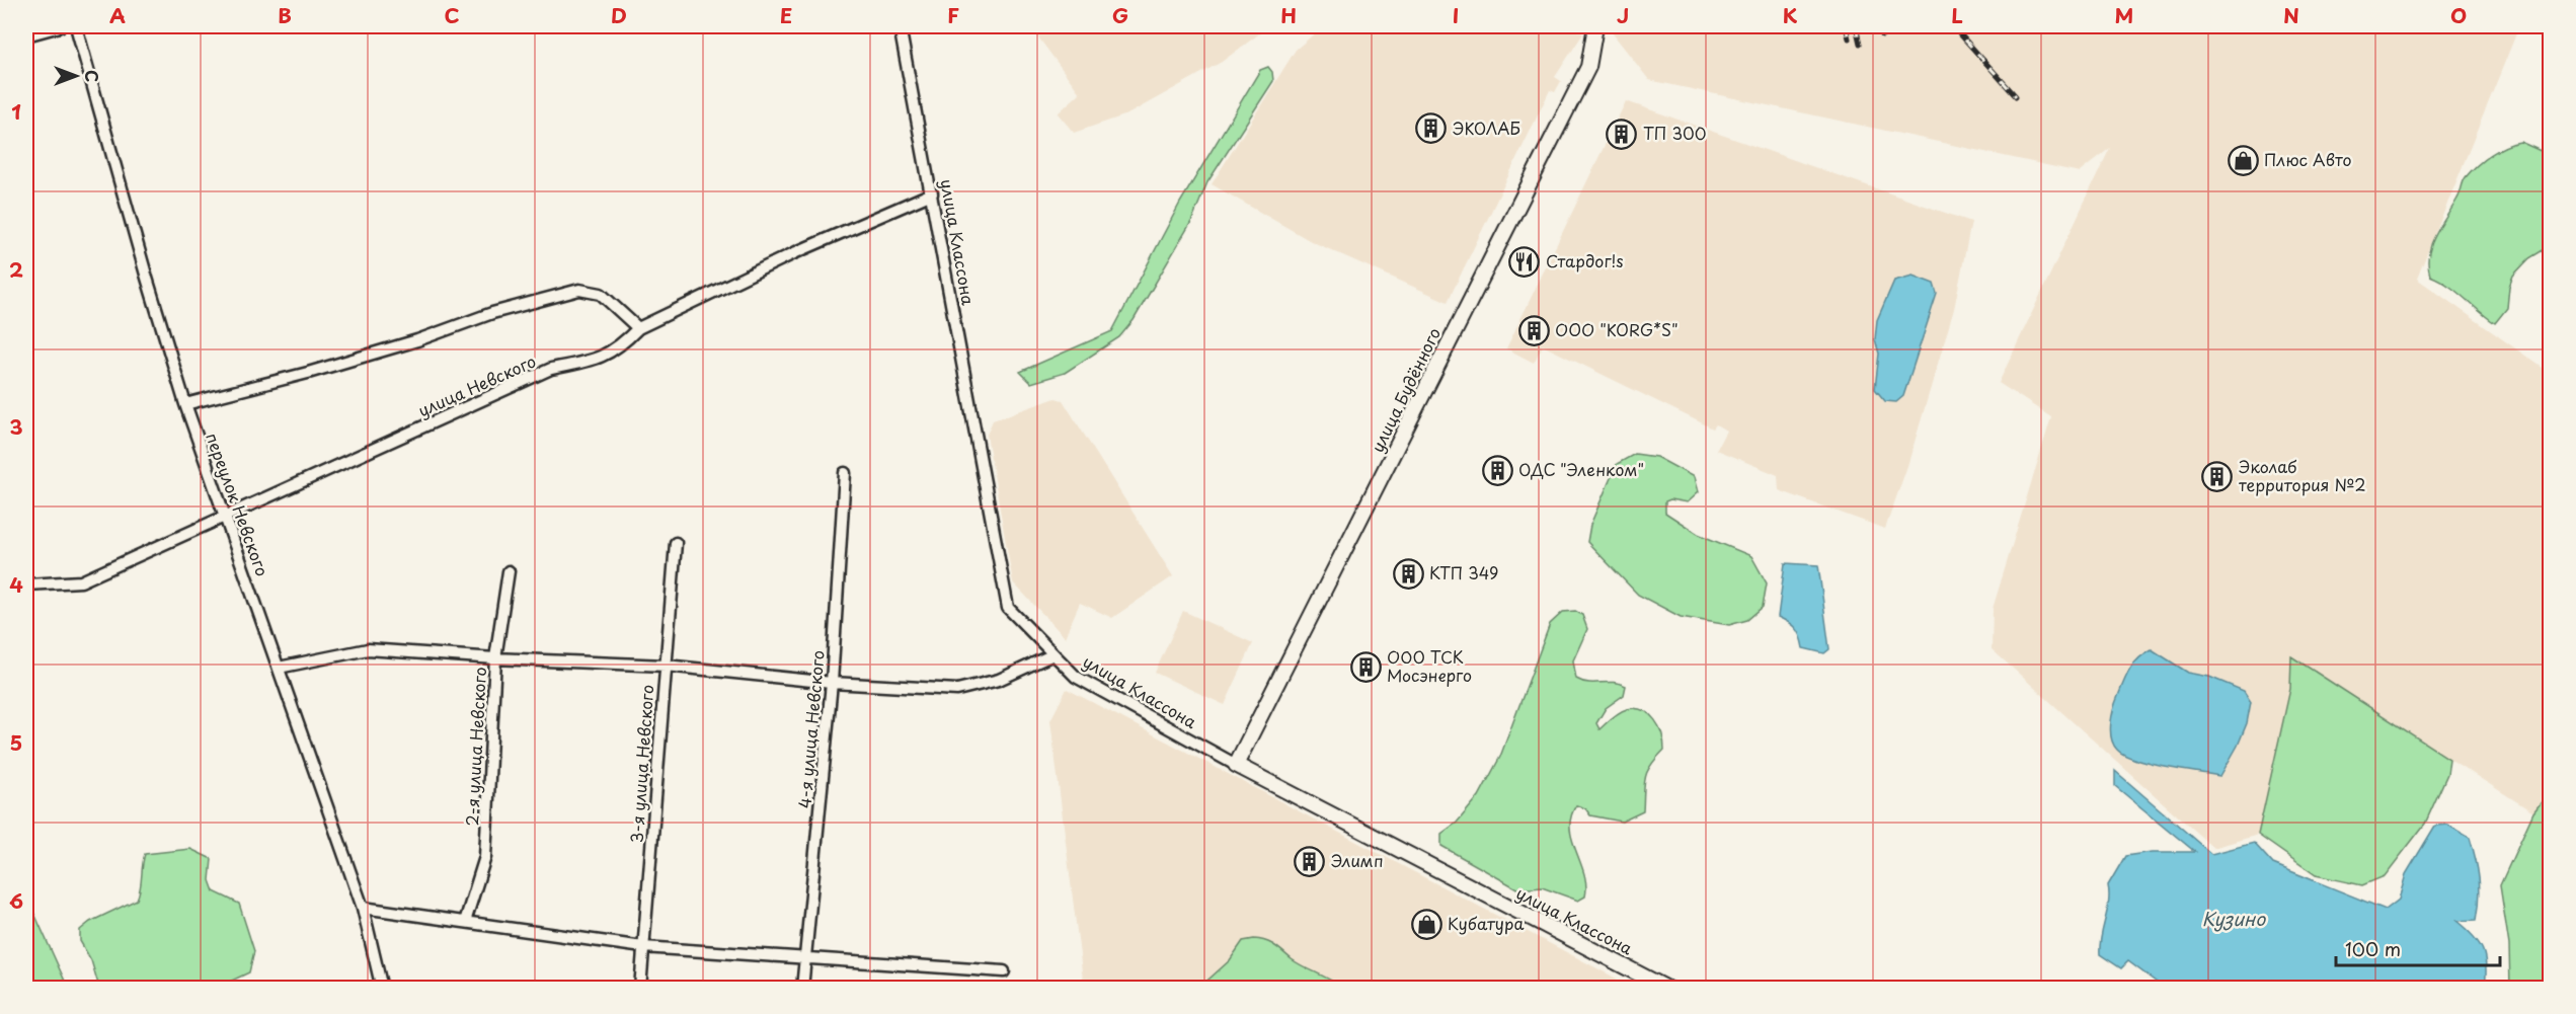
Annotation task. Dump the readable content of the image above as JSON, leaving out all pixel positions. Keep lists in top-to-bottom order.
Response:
{
  "streets": {
    "street": [
      "улица Классона",
      "улица Невского",
      "улица Будённого",
      "переулок Невского",
      "4-я улица Невского",
      "2-я улица Невского",
      "3-я улица Невского"
    ]
  },
  "crossings": [
    ["улица Классона", "улица Невского"],
    ["улица Классона", "улица Будённого"],
    ["улица Невского", "переулок Невского"]
  ],
  "water": ["Кузино"],
  "places": {
    "building": [
      "ЭКОЛАБ",
      "ТП 300",
      "ООО \"KORG*S\"",
      "ОДС \"Эленком\"",
      "Эколаб территория №2",
      "КТП 349",
      "ООО ТСК Мосэнерго",
      "Элимп"
    ],
    "shop": ["Плюс Авто", "Кубатура"],
    "restaurant": ["Стардог!s"]
  },
  "scale_bar": "100 m",
  "north": "right",
  "grid": {
    "columns": [
      "A",
      "B",
      "C",
      "D",
      "E",
      "F",
      "G",
      "H",
      "I",
      "J",
      "K",
      "L",
      "M",
      "N",
      "O"
    ],
    "rows": [
      "1",
      "2",
      "3",
      "4",
      "5",
      "6"
    ]
  }
}
